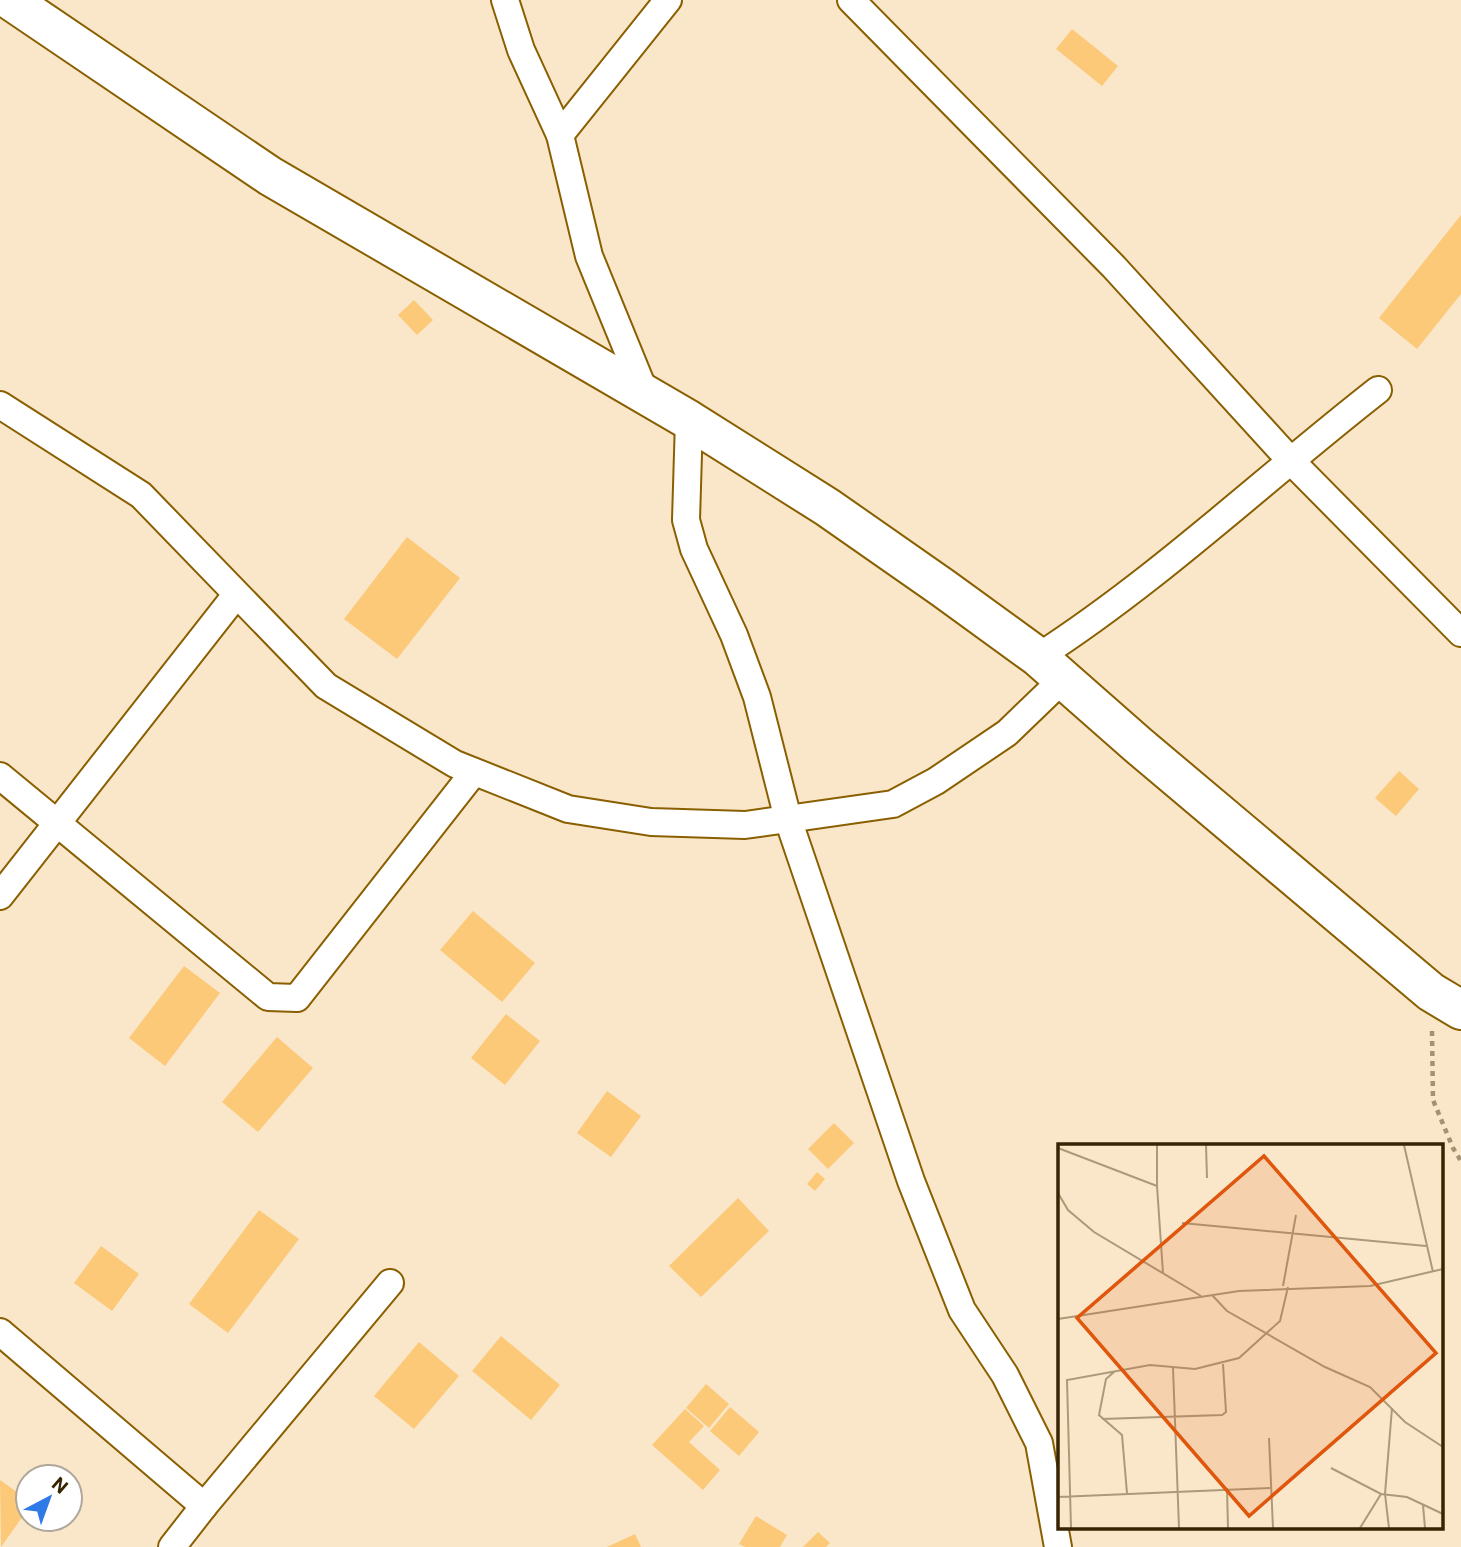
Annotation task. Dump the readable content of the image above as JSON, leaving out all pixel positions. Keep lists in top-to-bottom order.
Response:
{
  "north": "top right"
}
